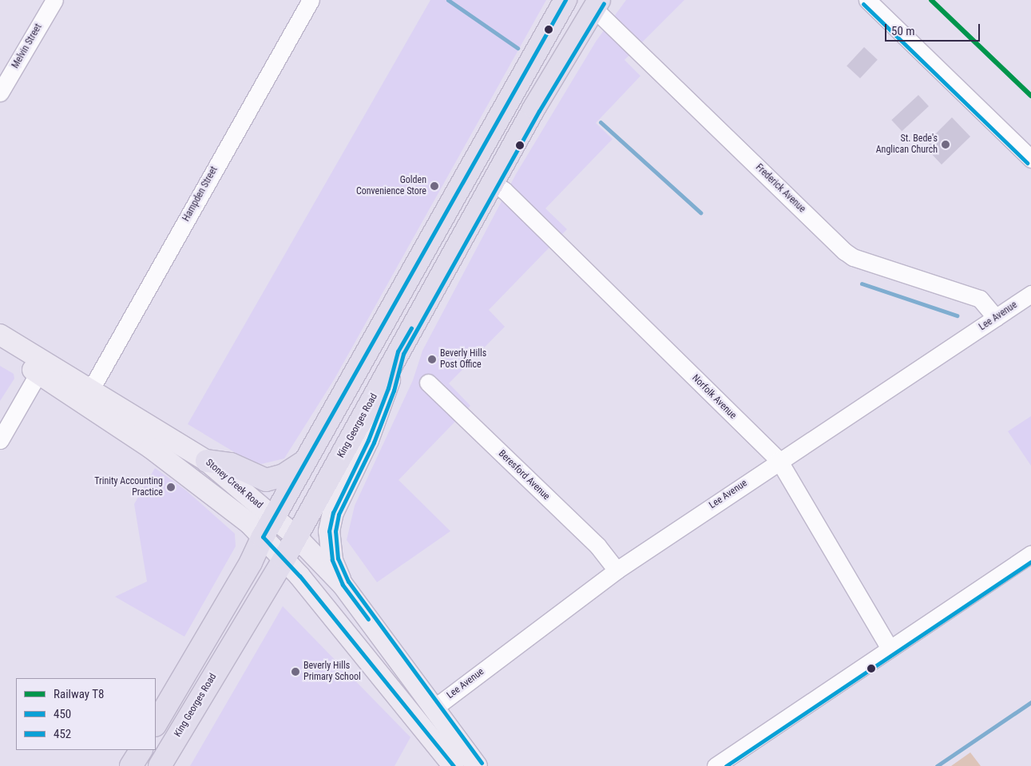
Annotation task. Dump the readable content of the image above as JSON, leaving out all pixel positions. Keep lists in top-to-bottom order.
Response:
{
  "streets": {
    "highway": ["King Georges Road"],
    "main road": ["Stoney Creek Road"],
    "street": [
      "Melvin Street",
      "Frederick Avenue",
      "Hampden Street",
      "Lee Avenue",
      "Norfolk Avenue",
      "Beresford Avenue"
    ]
  },
  "crossings": [
    ["Frederick Avenue", "Lee Avenue"],
    ["Frederick Avenue", "King Georges Road"],
    ["Hampden Street", "Stoney Creek Road"],
    ["Lee Avenue", "Norfolk Avenue"],
    ["Lee Avenue", "Beresford Avenue"],
    ["Lee Avenue", "Stoney Creek Road"],
    ["Norfolk Avenue", "King Georges Road"],
    ["King Georges Road", "Stoney Creek Road"]
  ],
  "places": [
    "St. Bede's Anglican Church",
    "Golden Convenience Store",
    "Beverly Hills Post Office",
    "Trinity Accounting Practice",
    "Beverly Hills Primary School"
  ],
  "lines": ["rail line T8", "transit line 450", "transit line 452"],
  "legend": ["Railway T8", "450", "452"],
  "scale_bar": "50 m"
}
